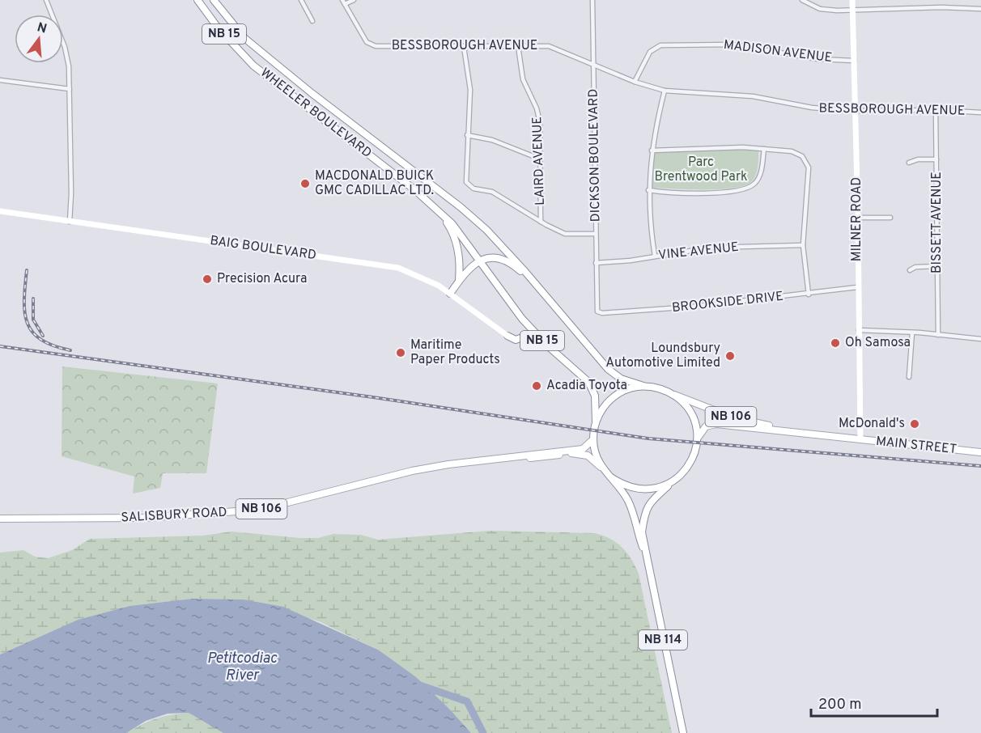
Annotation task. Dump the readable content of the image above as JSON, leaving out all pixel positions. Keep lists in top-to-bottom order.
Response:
{
  "streets": {
    "highway": ["NB 15", "WHEELER BOULEVARD", "NB 114"],
    "main road": ["NB 106", "MAIN STREET", "SALISBURY ROAD"],
    "street": [
      "BESSBOROUGH AVENUE",
      "MADISON AVENUE",
      "DICKSON BOULEVARD",
      "LAIRD AVENUE",
      "MILNER ROAD",
      "BISSETT AVENUE",
      "BAIG BOULEVARD",
      "VINE AVENUE",
      "BROOKSIDE DRIVE"
    ]
  },
  "crossings": [
    ["BESSBOROUGH AVENUE", "MADISON AVENUE"],
    ["BESSBOROUGH AVENUE", "DICKSON BOULEVARD"],
    ["BESSBOROUGH AVENUE", "LAIRD AVENUE"],
    ["BESSBOROUGH AVENUE", "MILNER ROAD"],
    ["BESSBOROUGH AVENUE", "BISSETT AVENUE"],
    ["MADISON AVENUE", "MILNER ROAD"],
    ["WHEELER BOULEVARD", "MAIN STREET"],
    ["WHEELER BOULEVARD", "SALISBURY ROAD"],
    ["WHEELER BOULEVARD", "NB 114"],
    ["DICKSON BOULEVARD", "VINE AVENUE"],
    ["DICKSON BOULEVARD", "BROOKSIDE DRIVE"],
    ["MILNER ROAD", "BROOKSIDE DRIVE"],
    ["MILNER ROAD", "MAIN STREET"],
    ["MAIN STREET", "SALISBURY ROAD"],
    ["MAIN STREET", "NB 114"],
    ["SALISBURY ROAD", "NB 114"]
  ],
  "water": ["Petitcodiac River"],
  "parks": ["Parc Brentwood Park"],
  "places": [
    "MACDONALD BUICK GMC CADILLAC LTD.",
    "Precision Acura",
    "Oh Samosa",
    "Maritime Paper Products",
    "Loundsbury Automotive Limited",
    "Acadia Toyota",
    "McDonald's"
  ],
  "scale_bar": "200 m",
  "north": "top"
}
